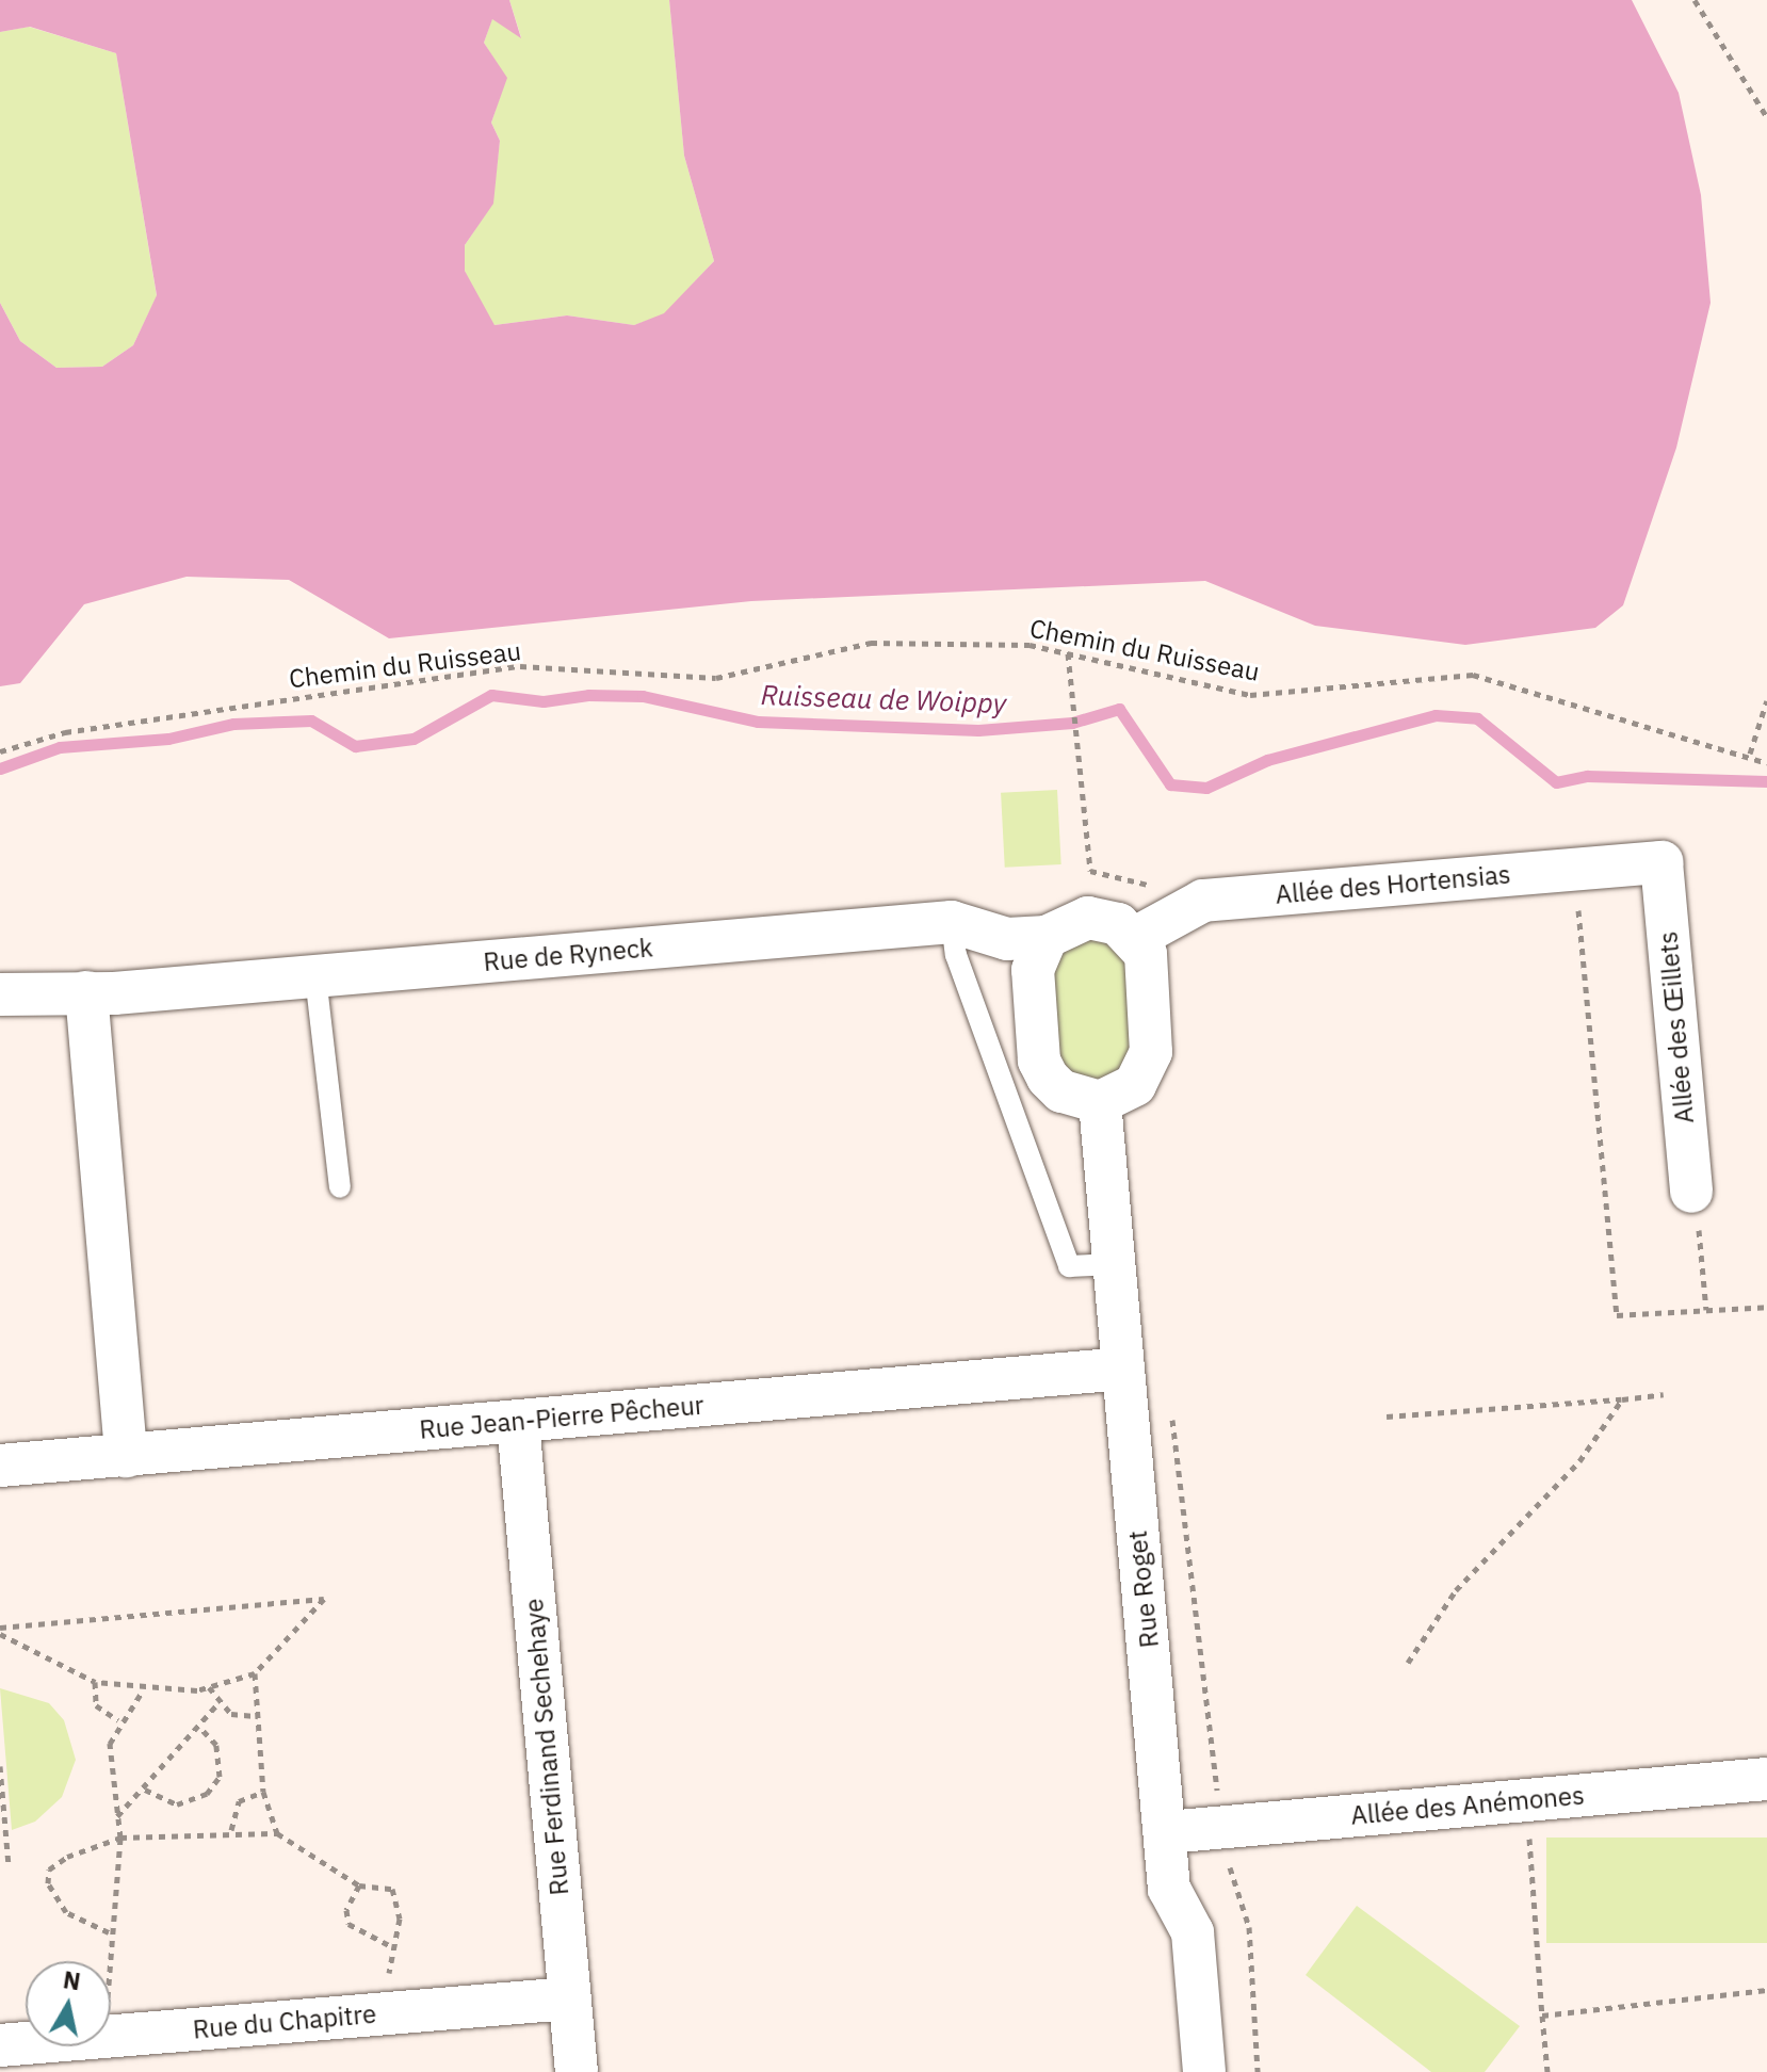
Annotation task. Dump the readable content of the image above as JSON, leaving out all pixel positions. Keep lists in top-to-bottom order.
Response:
{
  "streets": {
    "street": [
      "Allée des Hortensias",
      "Rue de Ryneck",
      "Allée des Œillets",
      "Rue Jean-Pierre Pêcheur",
      "Rue Roget",
      "Rue Ferdinand Sechehaye",
      "Allée des Anémones",
      "Rue du Chapitre"
    ],
    "path": ["Chemin du Ruisseau"]
  },
  "crossings": [
    ["Allée des Hortensias", "Rue de Ryneck"],
    ["Allée des Hortensias", "Allée des Œillets"],
    ["Allée des Hortensias", "Rue Roget"],
    ["Rue de Ryneck", "Rue Roget"],
    ["Rue Jean-Pierre Pêcheur", "Rue Roget"],
    ["Rue Jean-Pierre Pêcheur", "Rue Ferdinand Sechehaye"],
    ["Rue Roget", "Allée des Anémones"],
    ["Rue Ferdinand Sechehaye", "Rue du Chapitre"]
  ],
  "water": ["Ruisseau de Woippy"],
  "north": "top"
}
